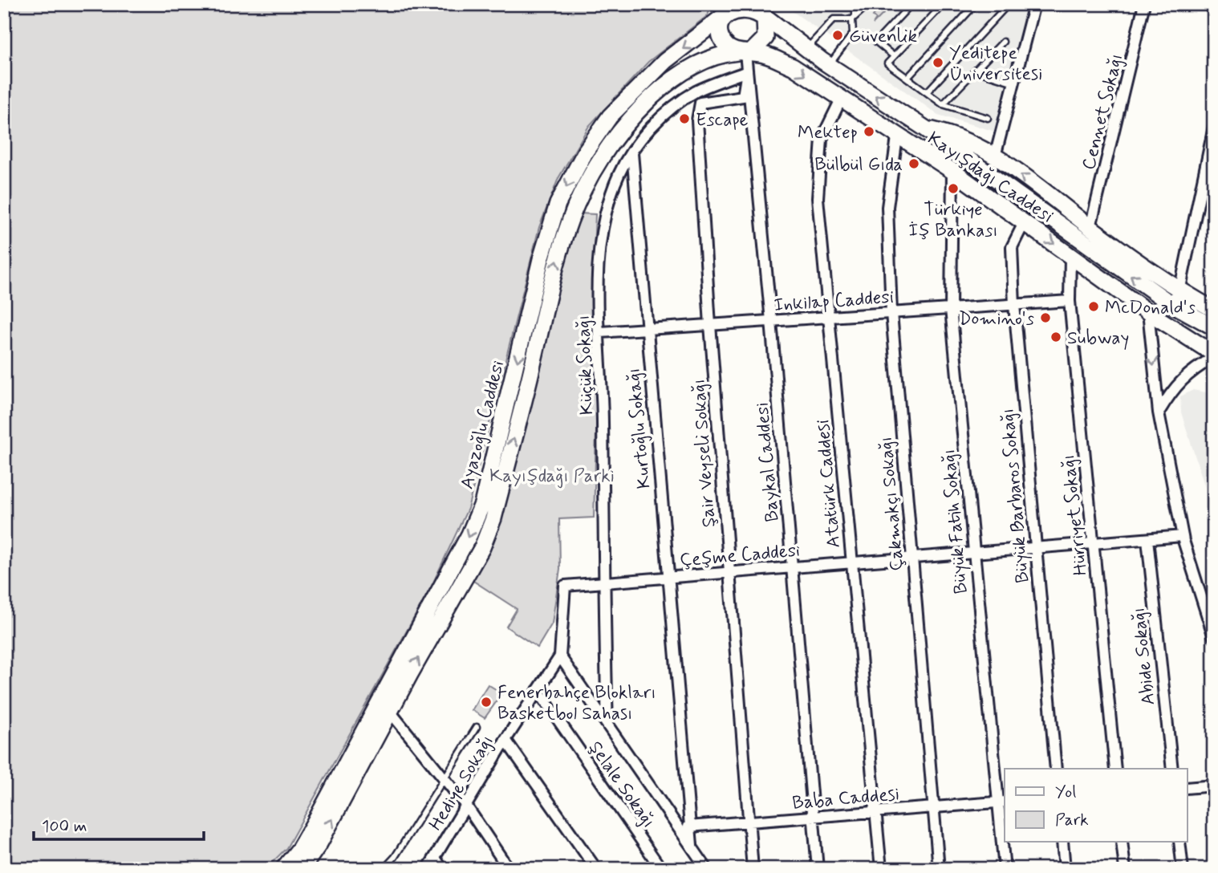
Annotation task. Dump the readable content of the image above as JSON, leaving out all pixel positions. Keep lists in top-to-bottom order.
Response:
{
  "streets": {
    "main road": ["Kayışdağı Caddesi", "Ayazoğlu Caddesi"],
    "street": [
      "Cennet Sokağı",
      "Inkilap Caddesi",
      "Küçük Sokağı",
      "Kurtoğlu Sokağı",
      "Şair Veyseli Sokağı",
      "Baykal Caddesi",
      "Atatürk Caddesi",
      "Büyük Barbaros Sokağı",
      "Çakmakçı Sokağı",
      "Hürriyet Sokağı",
      "Büyük Fatih Sokağı",
      "Çeşme Caddesi",
      "Abide Sokağı",
      "Hediye Sokağı",
      "Şelale Sokağı",
      "Baba Caddesi"
    ]
  },
  "crossings": [
    ["Kayışdağı Caddesi", "Ayazoğlu Caddesi"],
    ["Kayışdağı Caddesi", "Baykal Caddesi"],
    ["Kayışdağı Caddesi", "Atatürk Caddesi"],
    ["Kayışdağı Caddesi", "Büyük Barbaros Sokağı"],
    ["Kayışdağı Caddesi", "Çakmakçı Sokağı"],
    ["Kayışdağı Caddesi", "Hürriyet Sokağı"],
    ["Kayışdağı Caddesi", "Büyük Fatih Sokağı"],
    ["Inkilap Caddesi", "Küçük Sokağı"],
    ["Inkilap Caddesi", "Kurtoğlu Sokağı"],
    ["Inkilap Caddesi", "Şair Veyseli Sokağı"],
    ["Inkilap Caddesi", "Baykal Caddesi"],
    ["Inkilap Caddesi", "Atatürk Caddesi"],
    ["Inkilap Caddesi", "Büyük Barbaros Sokağı"],
    ["Inkilap Caddesi", "Çakmakçı Sokağı"],
    ["Inkilap Caddesi", "Hürriyet Sokağı"],
    ["Inkilap Caddesi", "Büyük Fatih Sokağı"],
    ["Küçük Sokağı", "Kurtoğlu Sokağı"],
    ["Küçük Sokağı", "Çeşme Caddesi"],
    ["Ayazoğlu Caddesi", "Baykal Caddesi"],
    ["Kurtoğlu Sokağı", "Çeşme Caddesi"],
    ["Kurtoğlu Sokağı", "Baba Caddesi"],
    ["Şair Veyseli Sokağı", "Baykal Caddesi"],
    ["Şair Veyseli Sokağı", "Çeşme Caddesi"],
    ["Şair Veyseli Sokağı", "Baba Caddesi"],
    ["Baykal Caddesi", "Çeşme Caddesi"],
    ["Baykal Caddesi", "Baba Caddesi"],
    ["Atatürk Caddesi", "Çeşme Caddesi"],
    ["Atatürk Caddesi", "Baba Caddesi"],
    ["Büyük Barbaros Sokağı", "Çeşme Caddesi"],
    ["Çakmakçı Sokağı", "Çeşme Caddesi"],
    ["Çakmakçı Sokağı", "Baba Caddesi"],
    ["Hürriyet Sokağı", "Çeşme Caddesi"],
    ["Büyük Fatih Sokağı", "Çeşme Caddesi"],
    ["Büyük Fatih Sokağı", "Baba Caddesi"],
    ["Çeşme Caddesi", "Abide Sokağı"],
    ["Hediye Sokağı", "Şelale Sokağı"]
  ],
  "parks": ["Kayışdağı Parki"],
  "places": [
    "Güvenlik",
    "Yeditepe Üniversitesi",
    "Escape",
    "Mektep",
    "Bülbül Gıda",
    "Türkiye İş Bankası",
    "McDonald's",
    "Domino's",
    "Subway",
    "Fenerbahçe Blokları Basketbol Sahası"
  ],
  "legend": ["Yol", "Park"],
  "scale_bar": "100 m"
}
